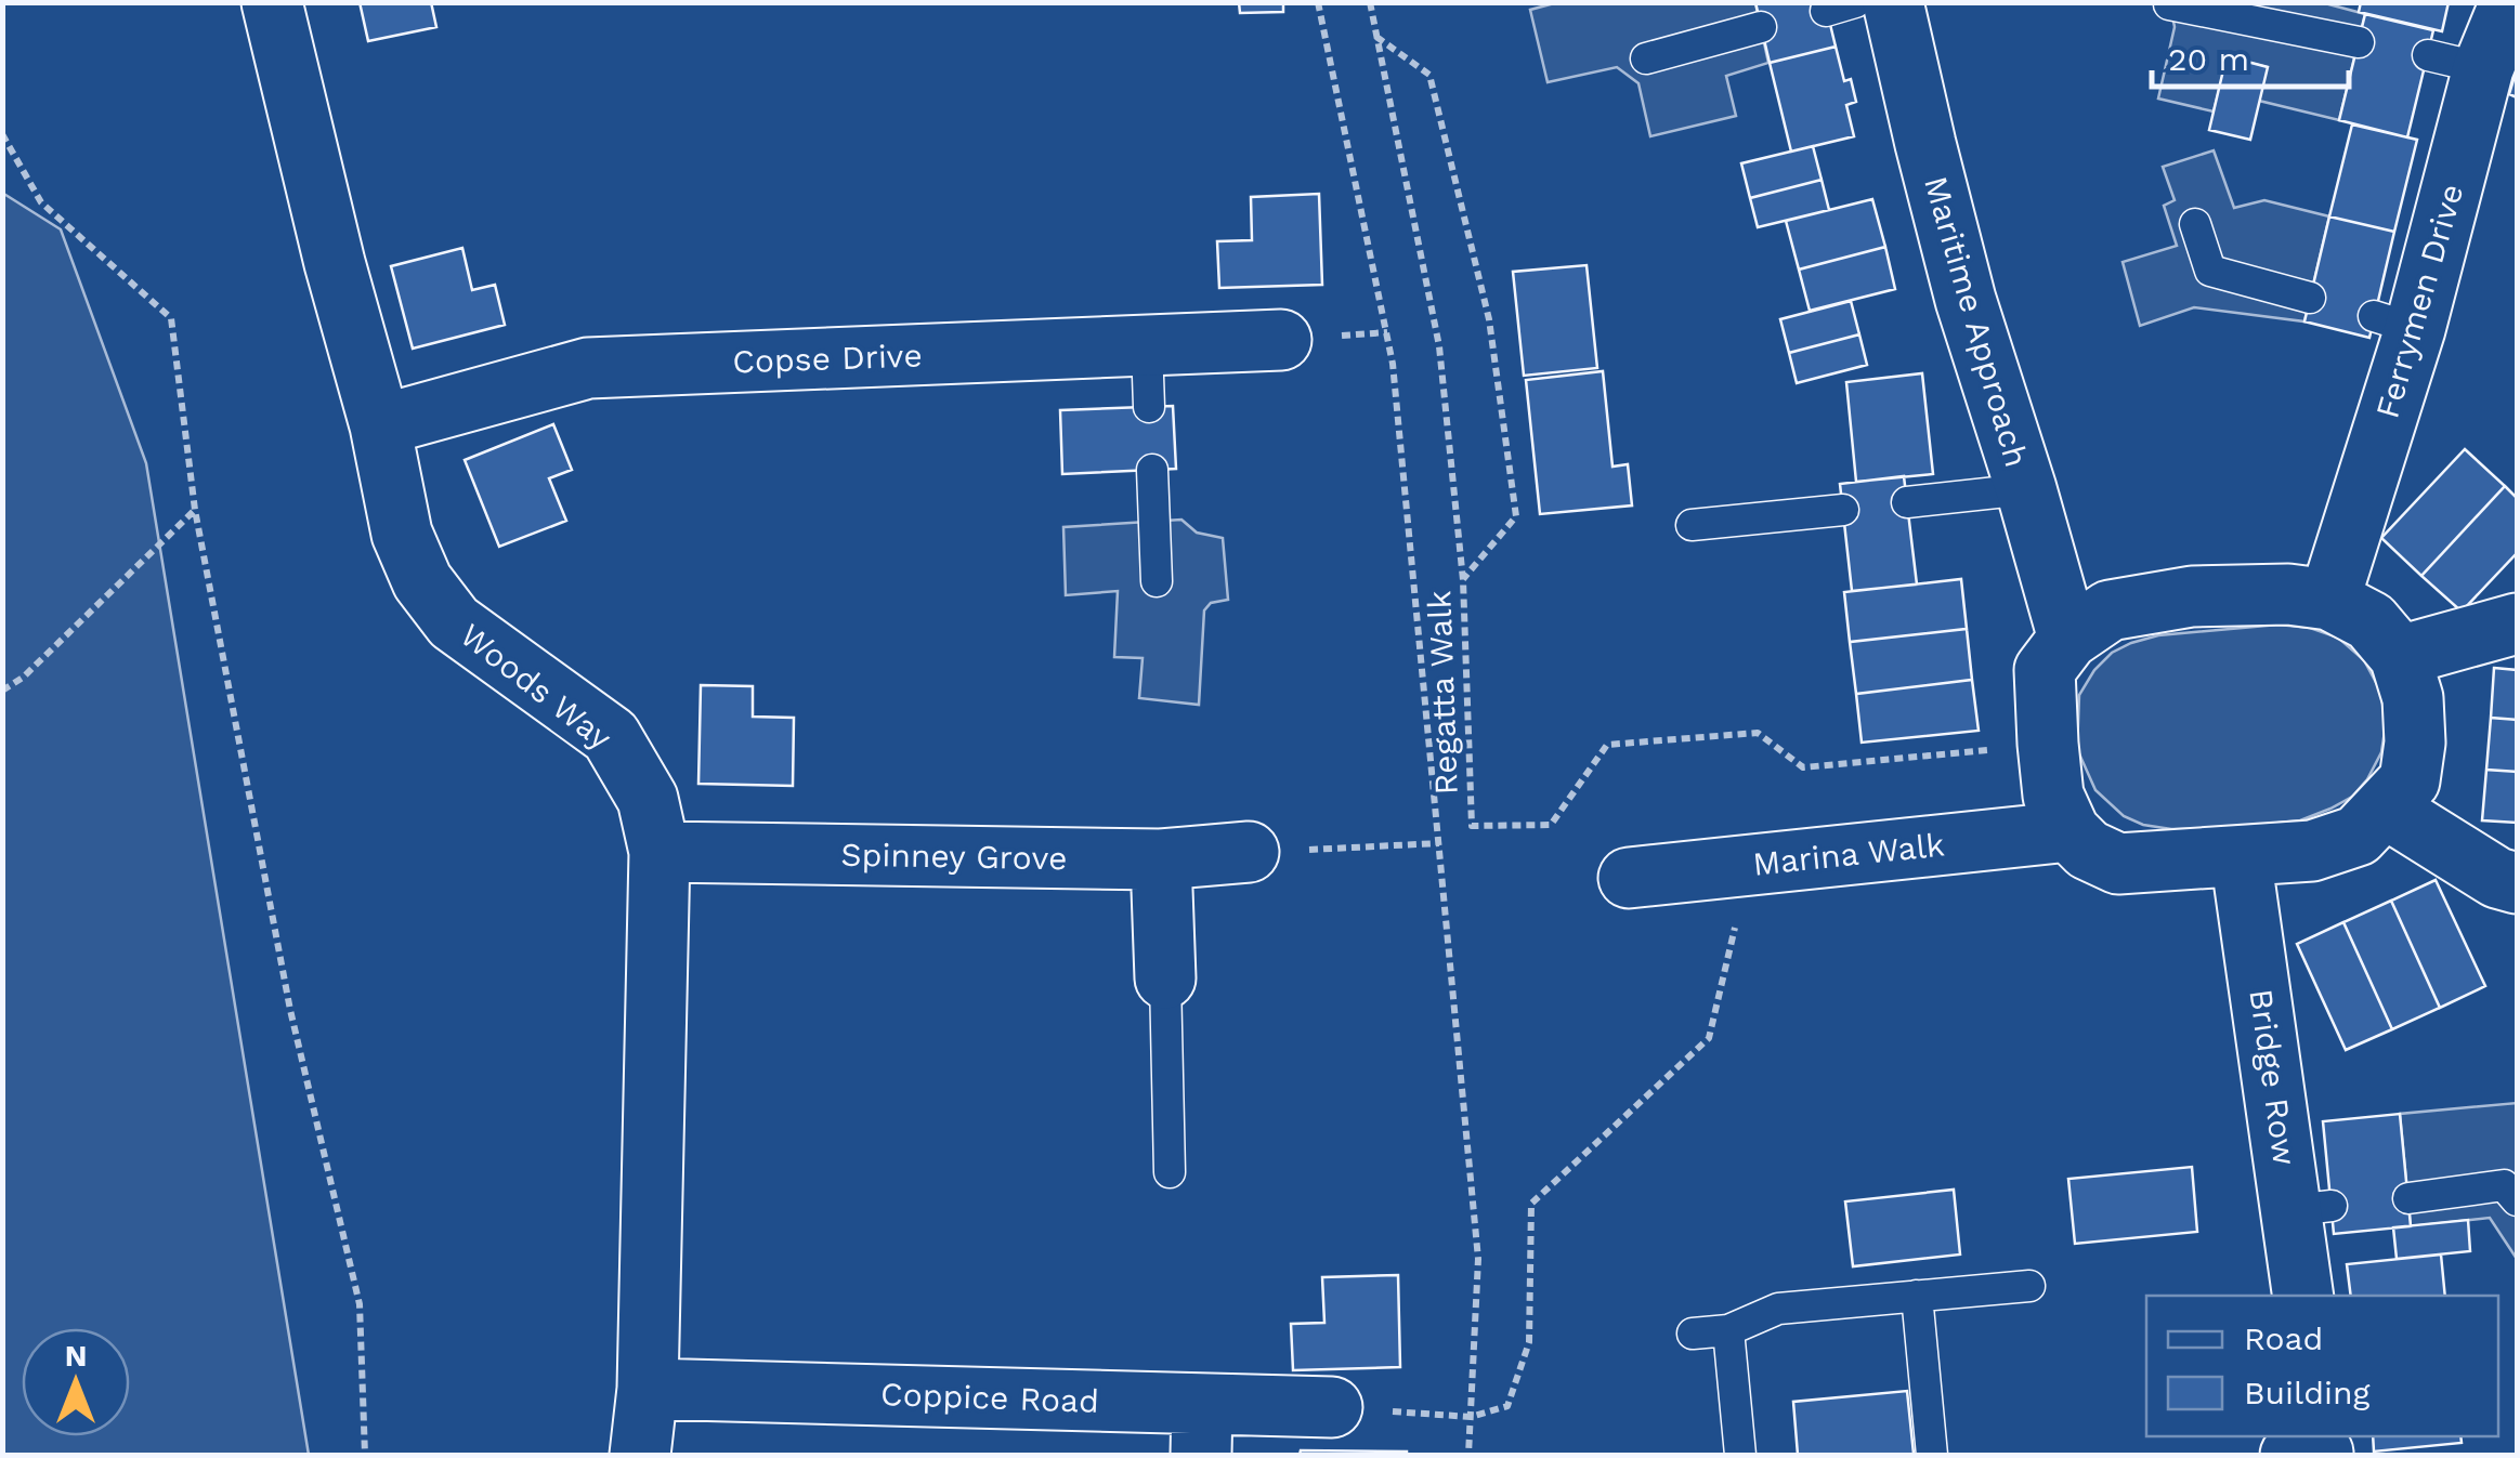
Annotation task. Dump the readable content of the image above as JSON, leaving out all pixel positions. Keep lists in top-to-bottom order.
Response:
{
  "streets": {
    "street": [
      "Ferrymen Drive",
      "Maritime Approach",
      "Copse Drive",
      "Woods Way",
      "Marina Walk",
      "Spinney Grove",
      "Bridge Row",
      "Coppice Road"
    ],
    "path": ["Regatta Walk"]
  },
  "crossings": [
    ["Ferrymen Drive", "Maritime Approach"],
    ["Ferrymen Drive", "Regatta Walk"],
    ["Ferrymen Drive", "Marina Walk"],
    ["Ferrymen Drive", "Bridge Row"],
    ["Maritime Approach", "Regatta Walk"],
    ["Maritime Approach", "Marina Walk"],
    ["Maritime Approach", "Bridge Row"],
    ["Copse Drive", "Woods Way"],
    ["Woods Way", "Spinney Grove"],
    ["Woods Way", "Coppice Road"],
    ["Regatta Walk", "Marina Walk"],
    ["Regatta Walk", "Bridge Row"],
    ["Marina Walk", "Bridge Row"]
  ],
  "legend": ["Road", "Building"],
  "scale_bar": "20 m",
  "north": "top"
}
